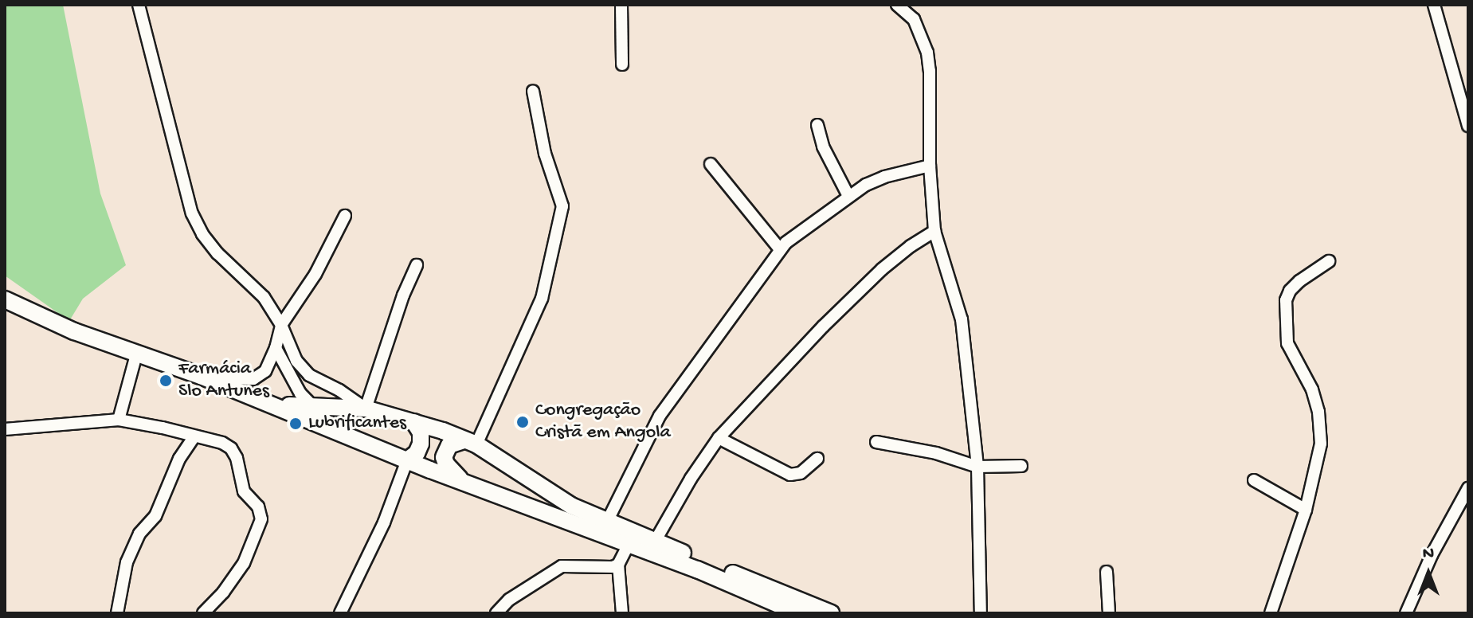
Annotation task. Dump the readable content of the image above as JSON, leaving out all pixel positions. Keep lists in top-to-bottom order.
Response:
{
  "places": ["Farmácia Slo Antunes", "Congregação Cristã em Angola", "Lubrificantes"],
  "north": "top"
}
